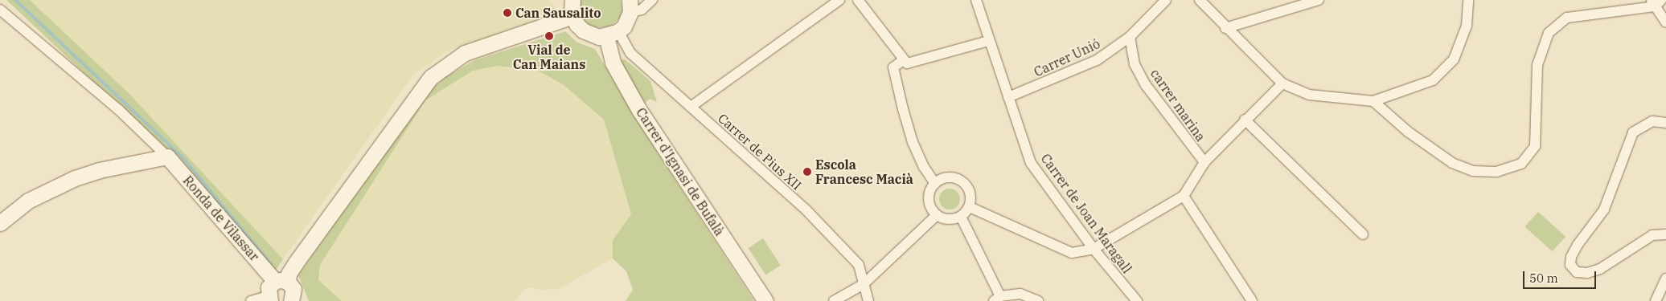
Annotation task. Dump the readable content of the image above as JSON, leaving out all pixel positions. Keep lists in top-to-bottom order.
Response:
{
  "streets": {
    "street": [
      "Carrer Unió",
      "carrer marina",
      "Carrer de Pius XII",
      "Carrer d'Ignasi de Bufalà",
      "Carrer de Joan Maragall",
      "Ronda de Vilassar"
    ]
  },
  "crossings": [
    ["Carrer Unió", "carrer marina"],
    ["Carrer Unió", "Carrer de Joan Maragall"],
    ["Carrer de Pius XII", "Carrer d'Ignasi de Bufalà"]
  ],
  "places": ["Can Sausalito", "Vial de Can Maians", "Escola Francesc Macià"],
  "scale_bar": "50 m"
}
